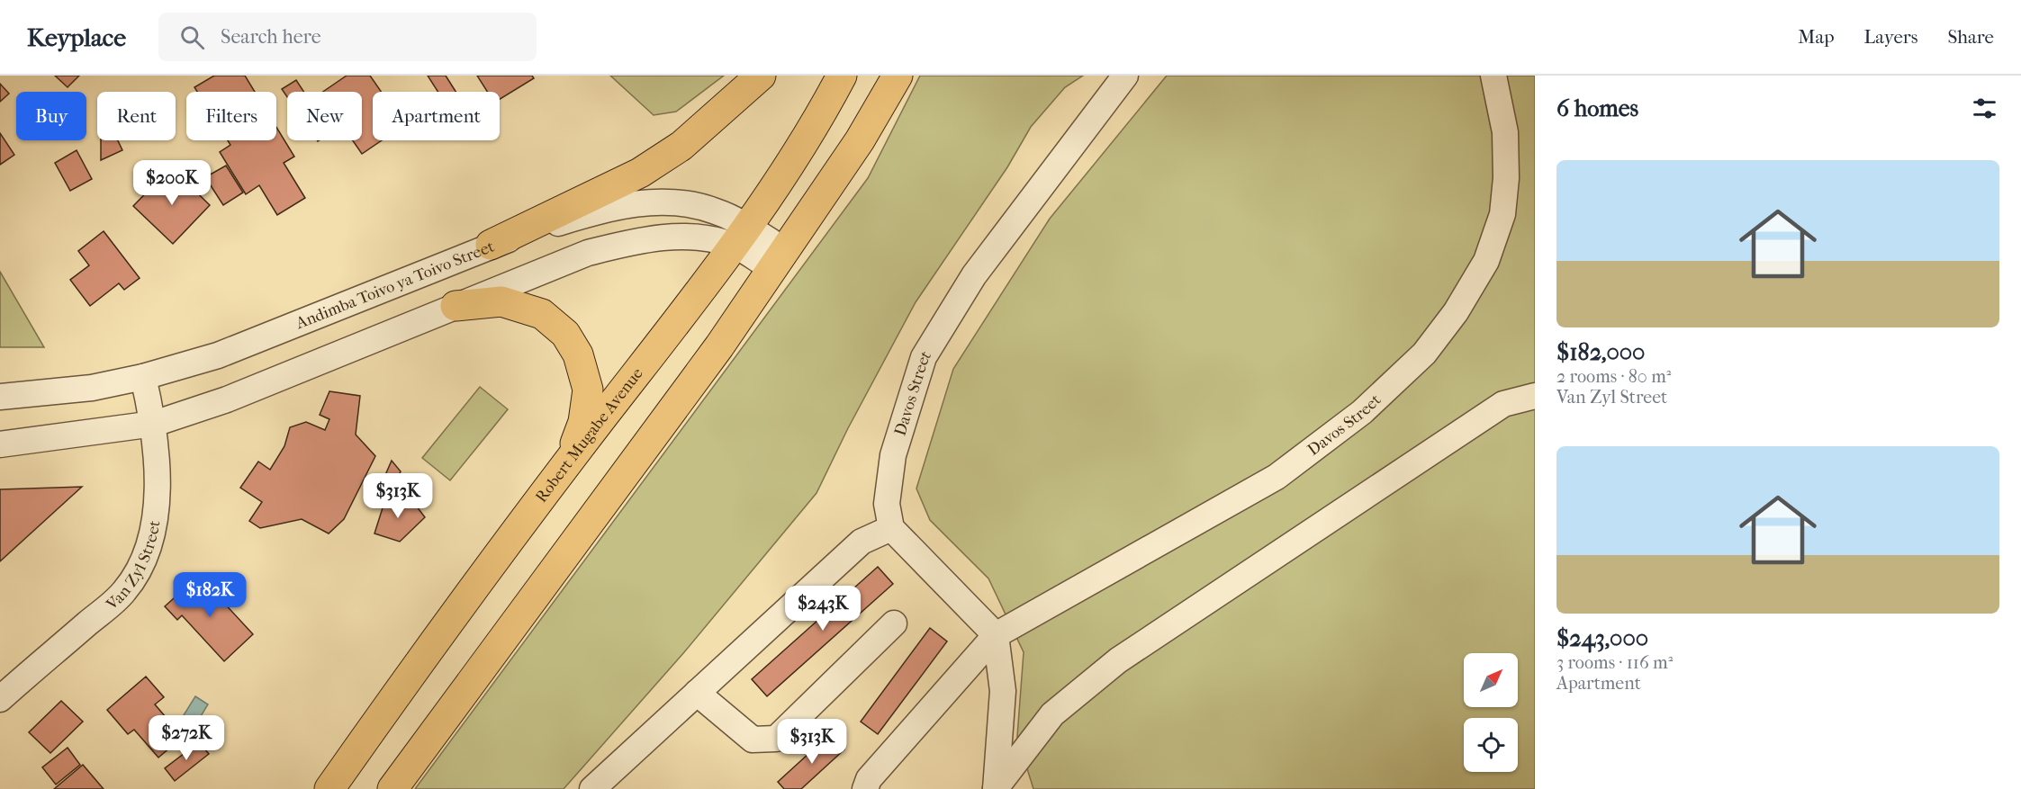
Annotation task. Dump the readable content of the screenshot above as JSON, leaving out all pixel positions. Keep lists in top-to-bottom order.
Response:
{
  "streets": {
    "main road": ["Robert Mugabe Avenue"],
    "street": ["Andimba Toivo ya Toivo Street", "Davos Street", "Van Zyl Street"]
  },
  "crossings": [
    ["Andimba Toivo ya Toivo Street", "Robert Mugabe Avenue"],
    ["Andimba Toivo ya Toivo Street", "Van Zyl Street"]
  ],
  "north": "top right",
  "page": {
    "header": "Keyplace",
    "search": "Search here",
    "nav": ["Map", "Layers", "Share"],
    "heading": "6 homes",
    "chip": [
      "Buy",
      "Rent",
      "Filters",
      "New",
      "Apartment"
    ],
    "list": [
      {
        "name": "$182,000",
        "note": "2 rooms · 80 m² · Van Zyl Street"
      },
      {
        "name": "$243,000",
        "note": "3 rooms · 116 m² · Apartment"
      }
    ],
    "price": [
      "$200K",
      "$313K",
      "$182K",
      "$243K",
      "$272K",
      "$313K"
    ]
  }
}
